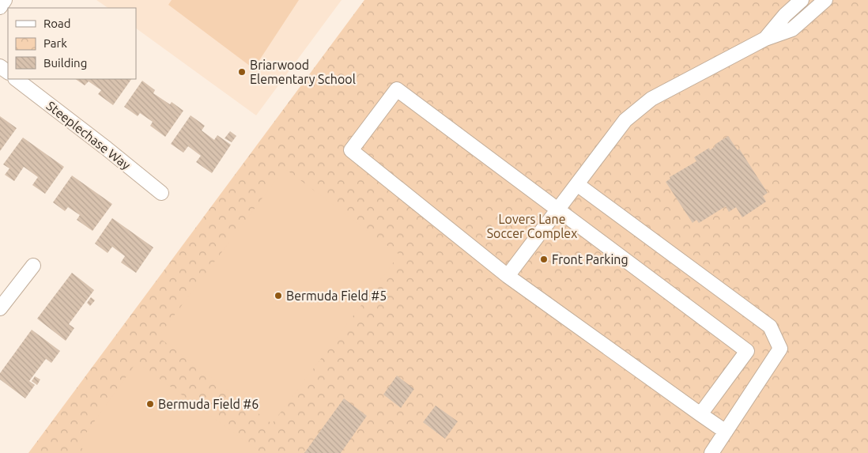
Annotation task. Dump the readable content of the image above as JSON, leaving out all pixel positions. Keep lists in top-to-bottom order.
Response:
{
  "streets": {
    "street": ["Steeplechase Way"]
  },
  "parks": ["Lovers Lane Soccer Complex"],
  "places": [
    "Briarwood Elementary School",
    "Front Parking",
    "Bermuda Field #5",
    "Bermuda Field #6"
  ],
  "legend": ["Road", "Park", "Building"]
}
